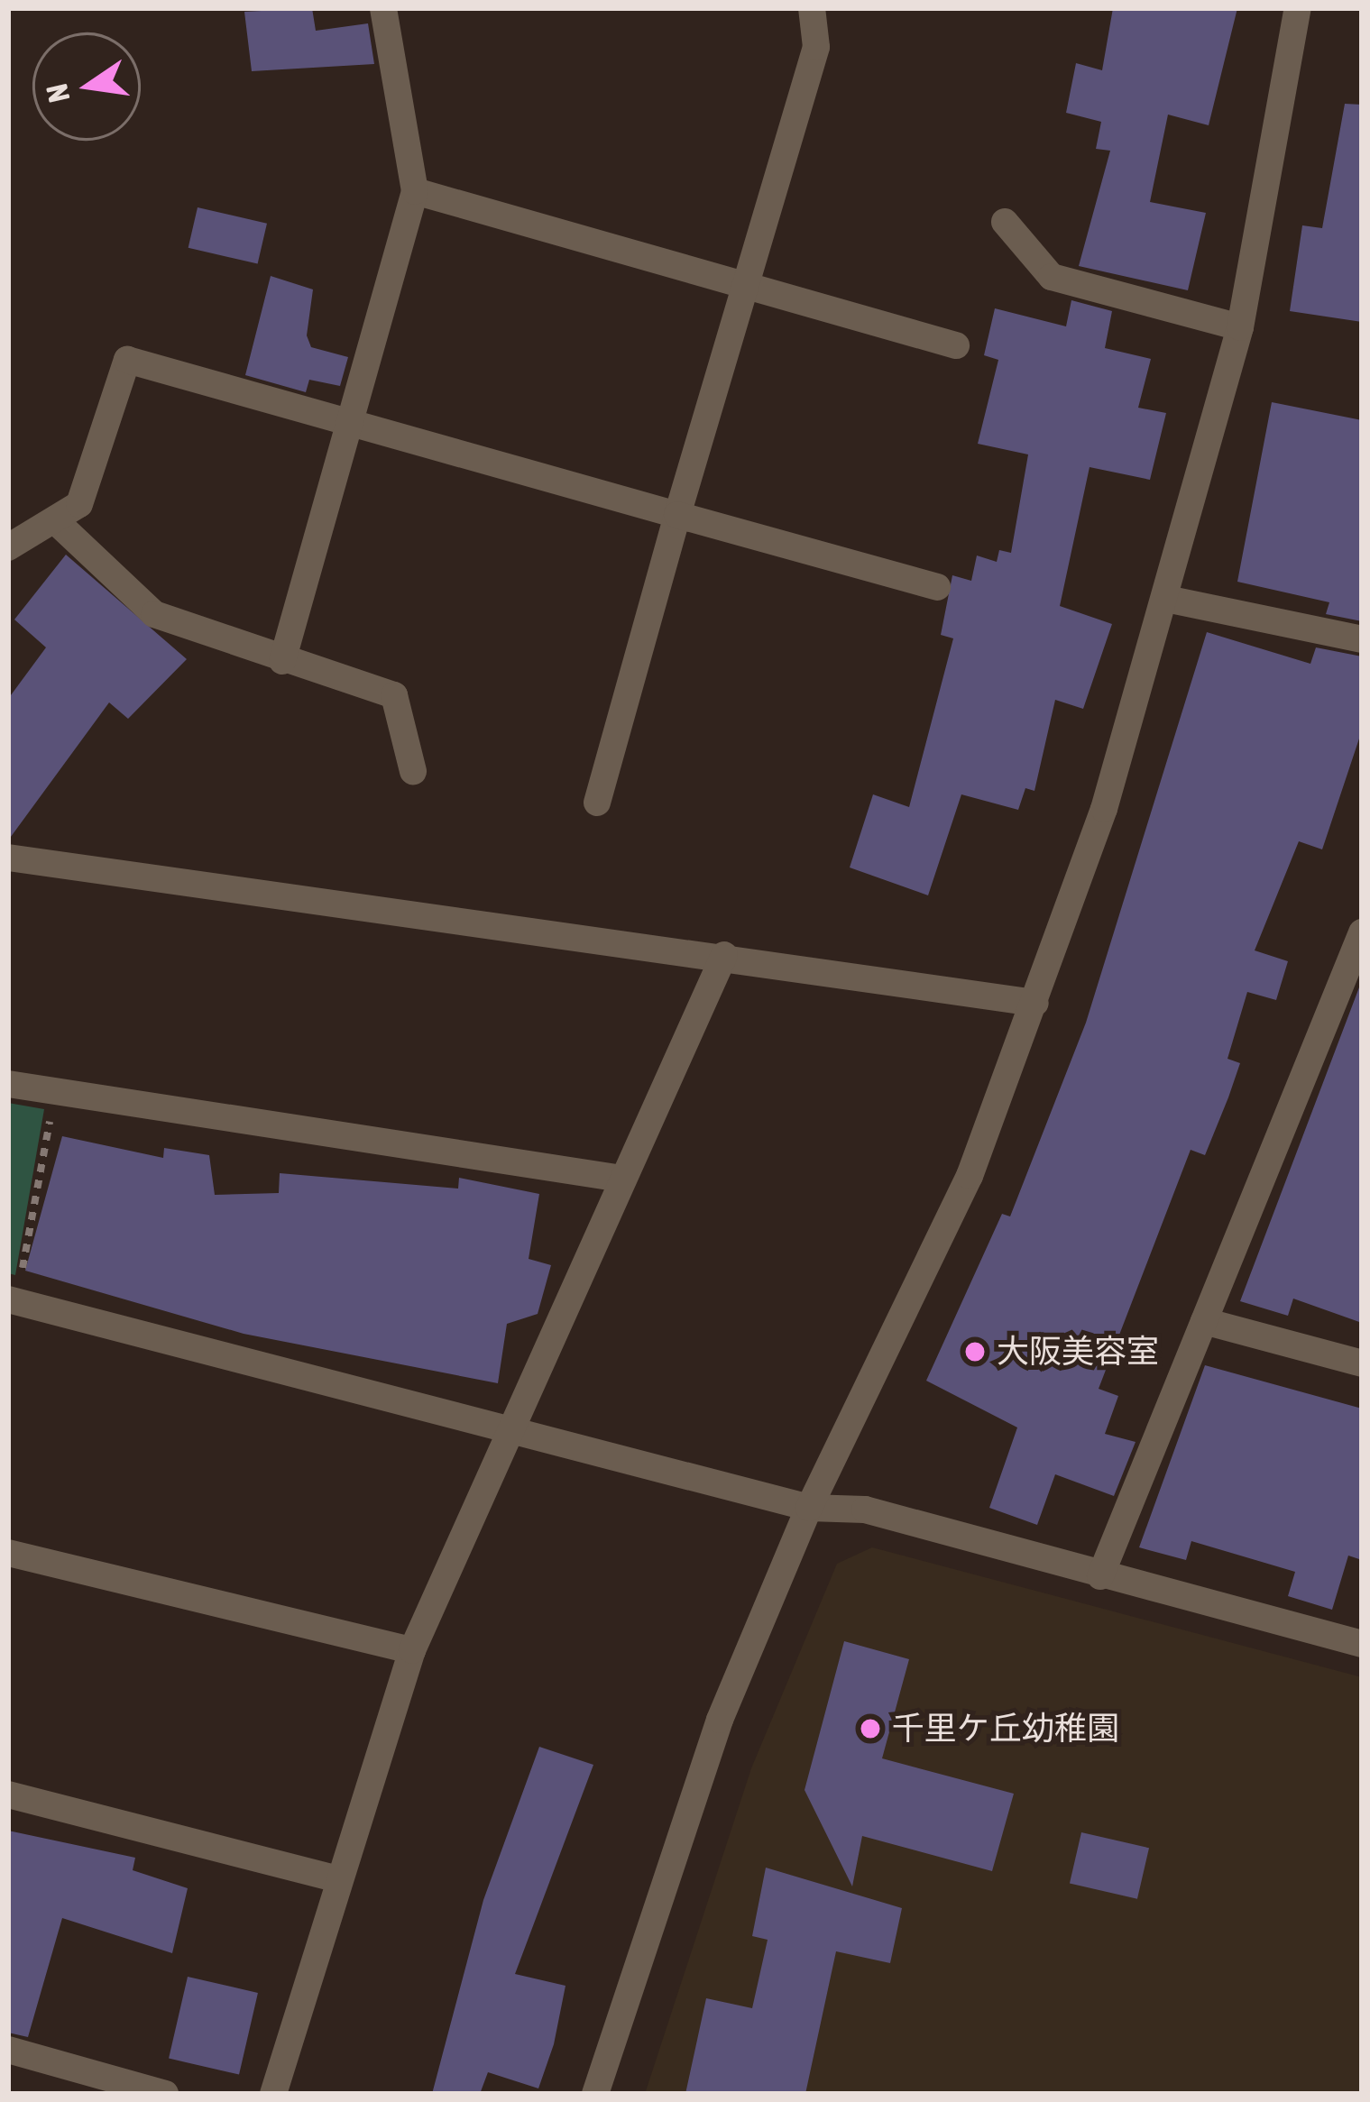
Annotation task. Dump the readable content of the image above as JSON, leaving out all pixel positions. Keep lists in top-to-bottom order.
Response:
{
  "places": ["大阪美容室", "千里ケ丘幼稚園"],
  "north": "left"
}
